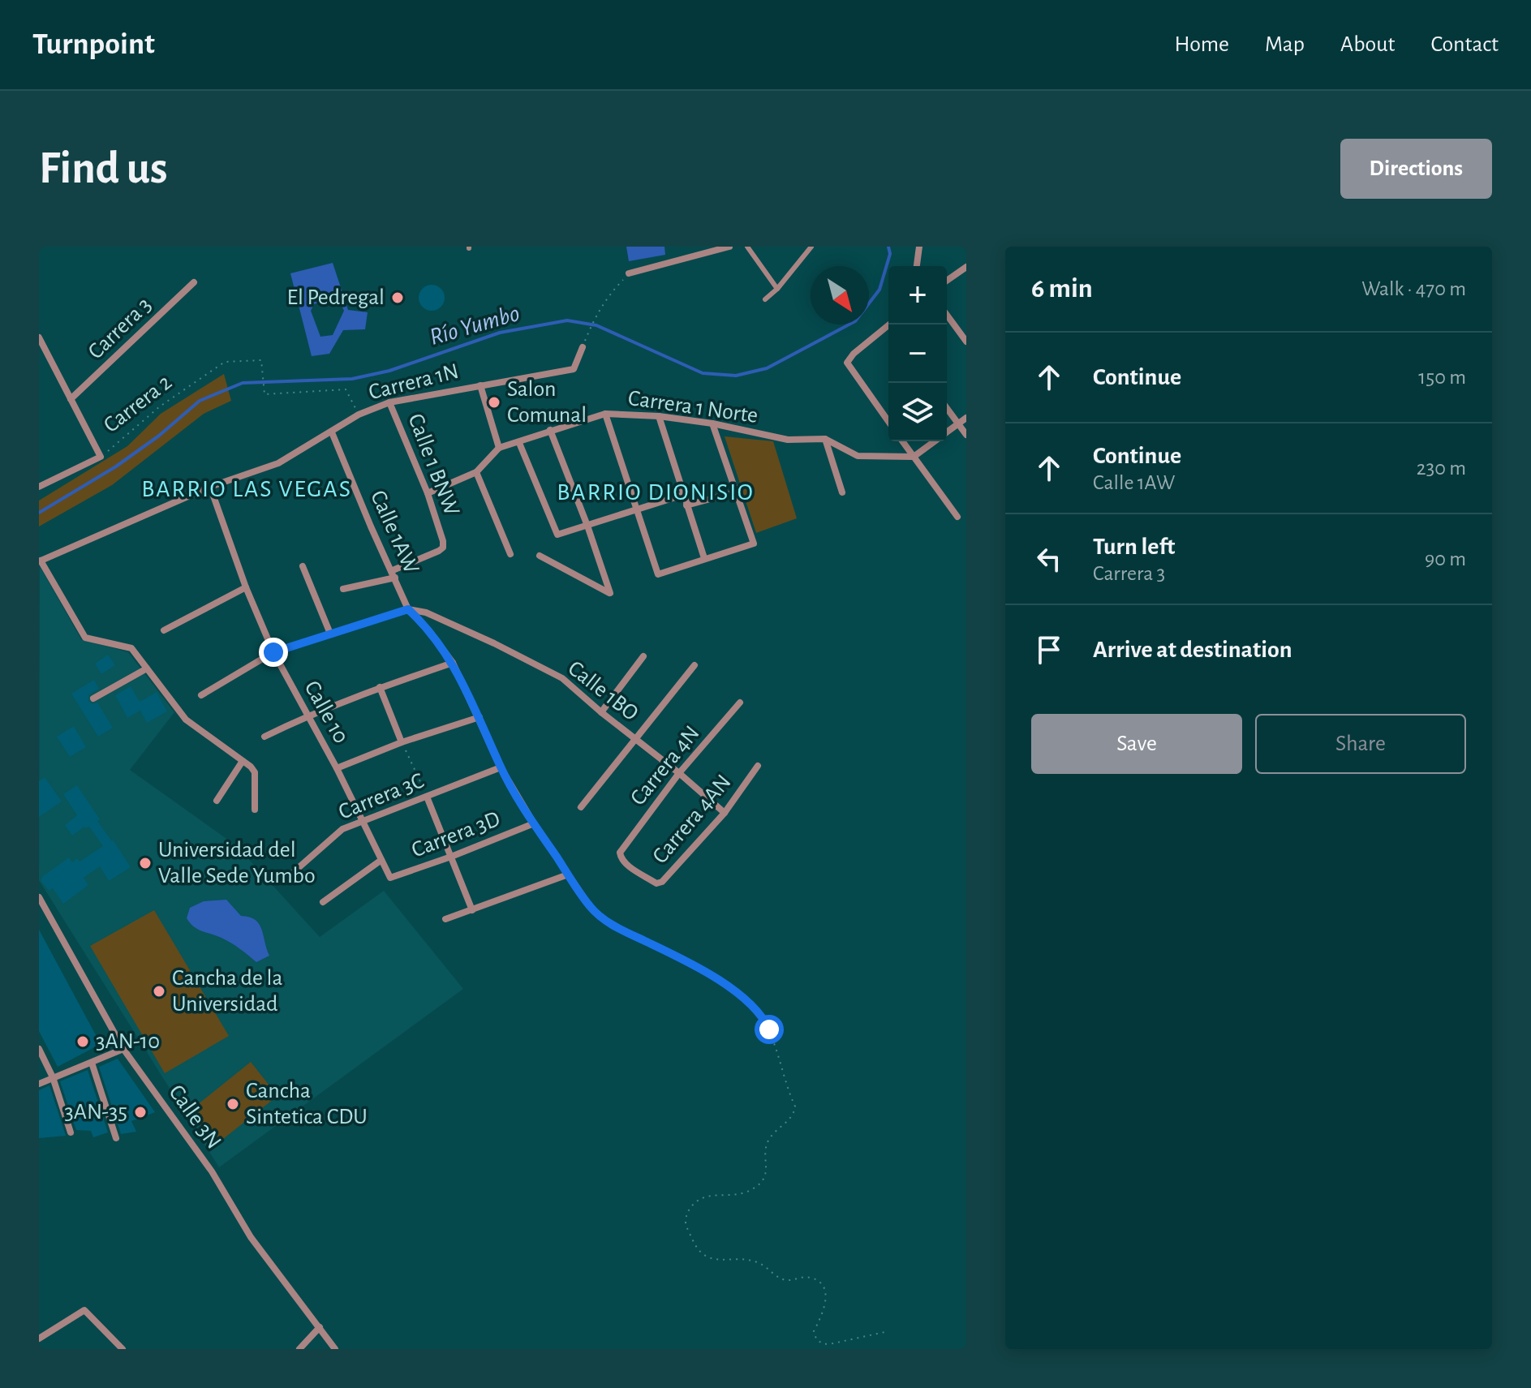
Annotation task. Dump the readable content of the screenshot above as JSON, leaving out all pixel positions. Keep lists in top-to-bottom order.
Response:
{
  "streets": {
    "street": [
      "Carrera 3",
      "Carrera 1N",
      "Carrera 2",
      "Carrera 1 Norte",
      "Calle 1 BNW",
      "Calle 1AW",
      "Calle 1BO",
      "Calle 10",
      "Carrera 4N",
      "Carrera 3C",
      "Carrera 4AN",
      "Carrera 3D",
      "Calle 3N"
    ]
  },
  "crossings": [
    ["Carrera 1N", "Carrera 2"],
    ["Carrera 1N", "Calle 1 BNW"],
    ["Carrera 1N", "Calle 1AW"],
    ["Carrera 1N", "Calle 10"],
    ["Calle 1 BNW", "Calle 1AW"],
    ["Calle 1AW", "Calle 1BO"],
    ["Calle 1AW", "Carrera 3C"],
    ["Calle 1AW", "Carrera 3D"],
    ["Calle 1BO", "Carrera 4N"],
    ["Calle 1BO", "Carrera 4AN"],
    ["Calle 10", "Carrera 3C"],
    ["Calle 10", "Carrera 3D"],
    ["Carrera 4N", "Carrera 4AN"]
  ],
  "districts": ["BARRIO LAS VEGAS", "BARRIO DIONISIO"],
  "water": ["Río Yumbo"],
  "places": [
    "El Pedregal",
    "Salon Comunal",
    "Universidad del Valle Sede Yumbo",
    "Cancha de la Universidad",
    "3AN-10",
    "Cancha Sintetica CDU",
    "3AN-35"
  ],
  "north": "bottom right",
  "page": {
    "header": "Turnpoint",
    "nav": [
      "Home",
      "Map",
      "About",
      "Contact"
    ],
    "buttons": [
      "Directions",
      ["Save", "Share"]
    ],
    "title": "Find us",
    "heading": ["6 min", "Walk · 470 m"],
    "map_buttons": ["+", "−"],
    "list": [
      ["Continue", "150 m"],
      ["Continue", "Calle 1AW", "230 m"],
      ["Turn left", "Carrera 3", "90 m"],
      "Arrive at destination"
    ]
  }
}
